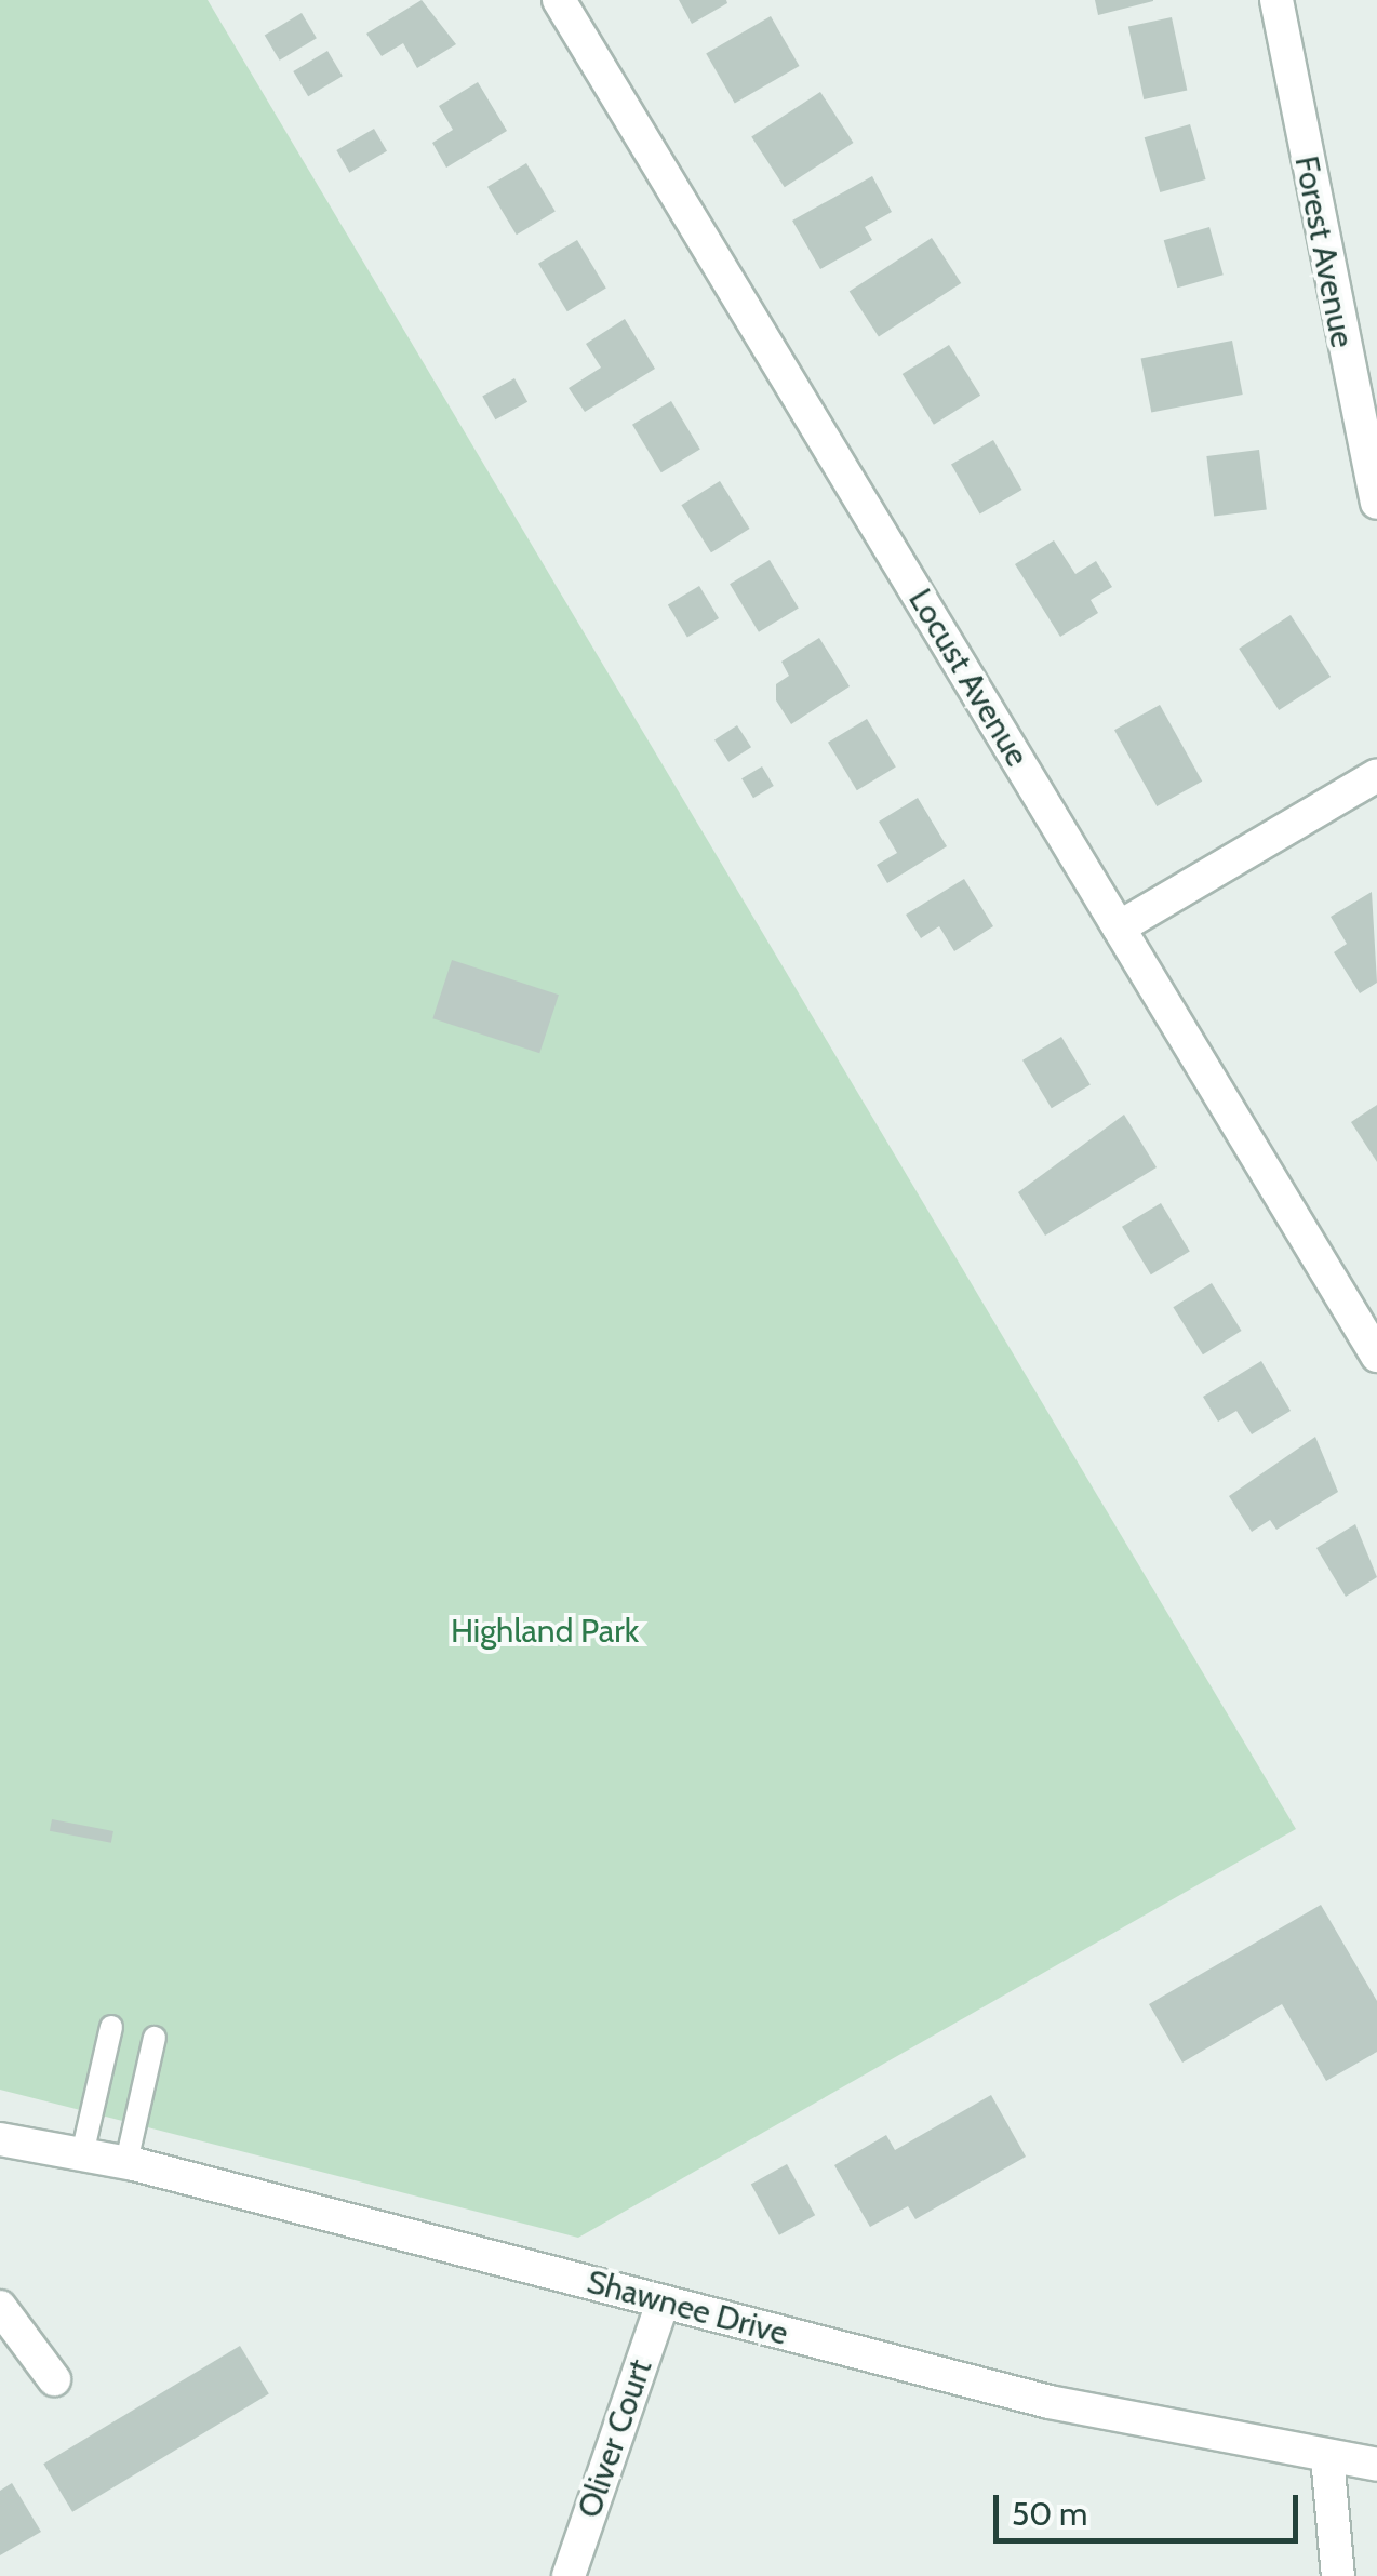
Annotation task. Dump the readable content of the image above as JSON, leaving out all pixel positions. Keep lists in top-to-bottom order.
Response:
{
  "streets": {
    "street": [
      "Forest Avenue",
      "Locust Avenue",
      "Shawnee Drive",
      "Oliver Court"
    ]
  },
  "crossings": [
    ["Shawnee Drive", "Oliver Court"]
  ],
  "parks": ["Highland Park"],
  "scale_bar": "50 m"
}
